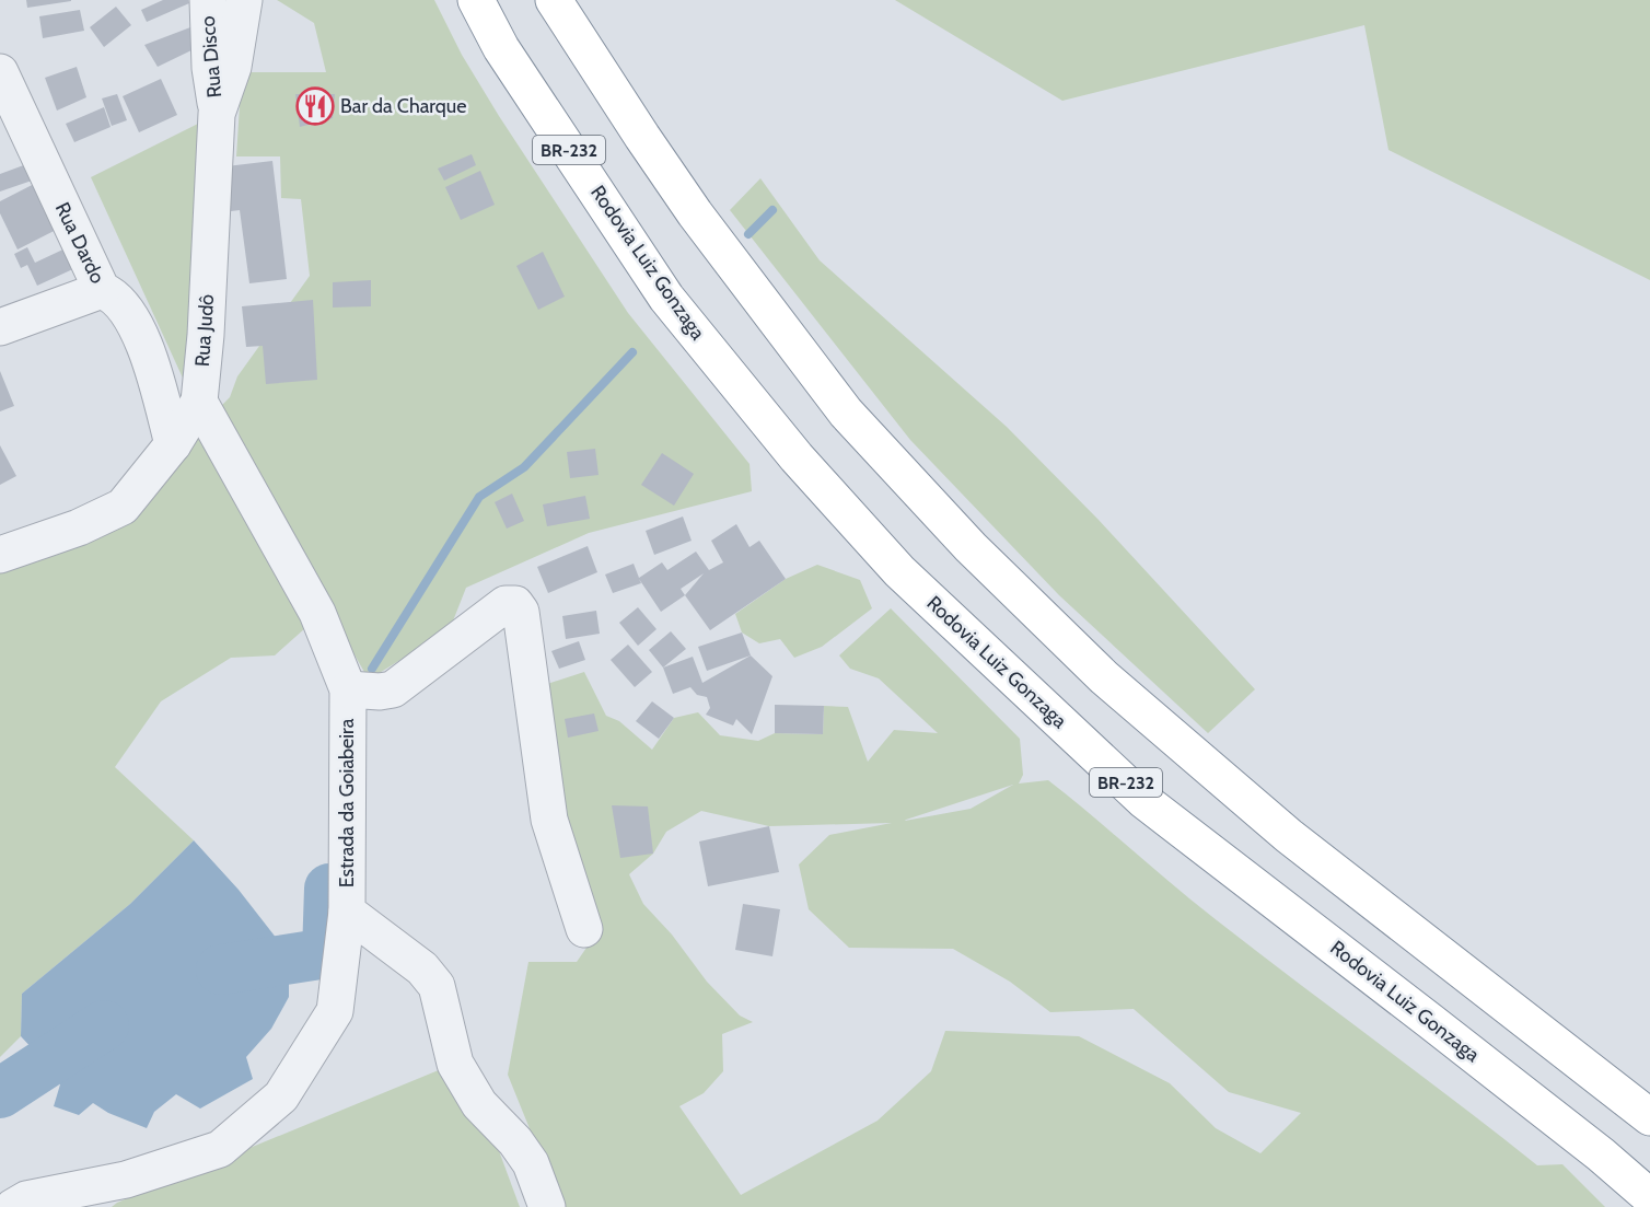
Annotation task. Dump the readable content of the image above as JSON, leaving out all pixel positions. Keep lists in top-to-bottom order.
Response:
{
  "streets": {
    "highway": ["BR-232", "Rodovia Luiz Gonzaga"],
    "street": [
      "Rua Disco",
      "Rua Dardo",
      "Rua Judô",
      "Estrada da Goiabeira"
    ]
  },
  "crossings": [
    ["Rua Disco", "Rua Judô"],
    ["Rua Dardo", "Rua Judô"],
    ["Rua Judô", "Estrada da Goiabeira"]
  ],
  "places": {
    "restaurant": ["Bar da Charque"]
  }
}
